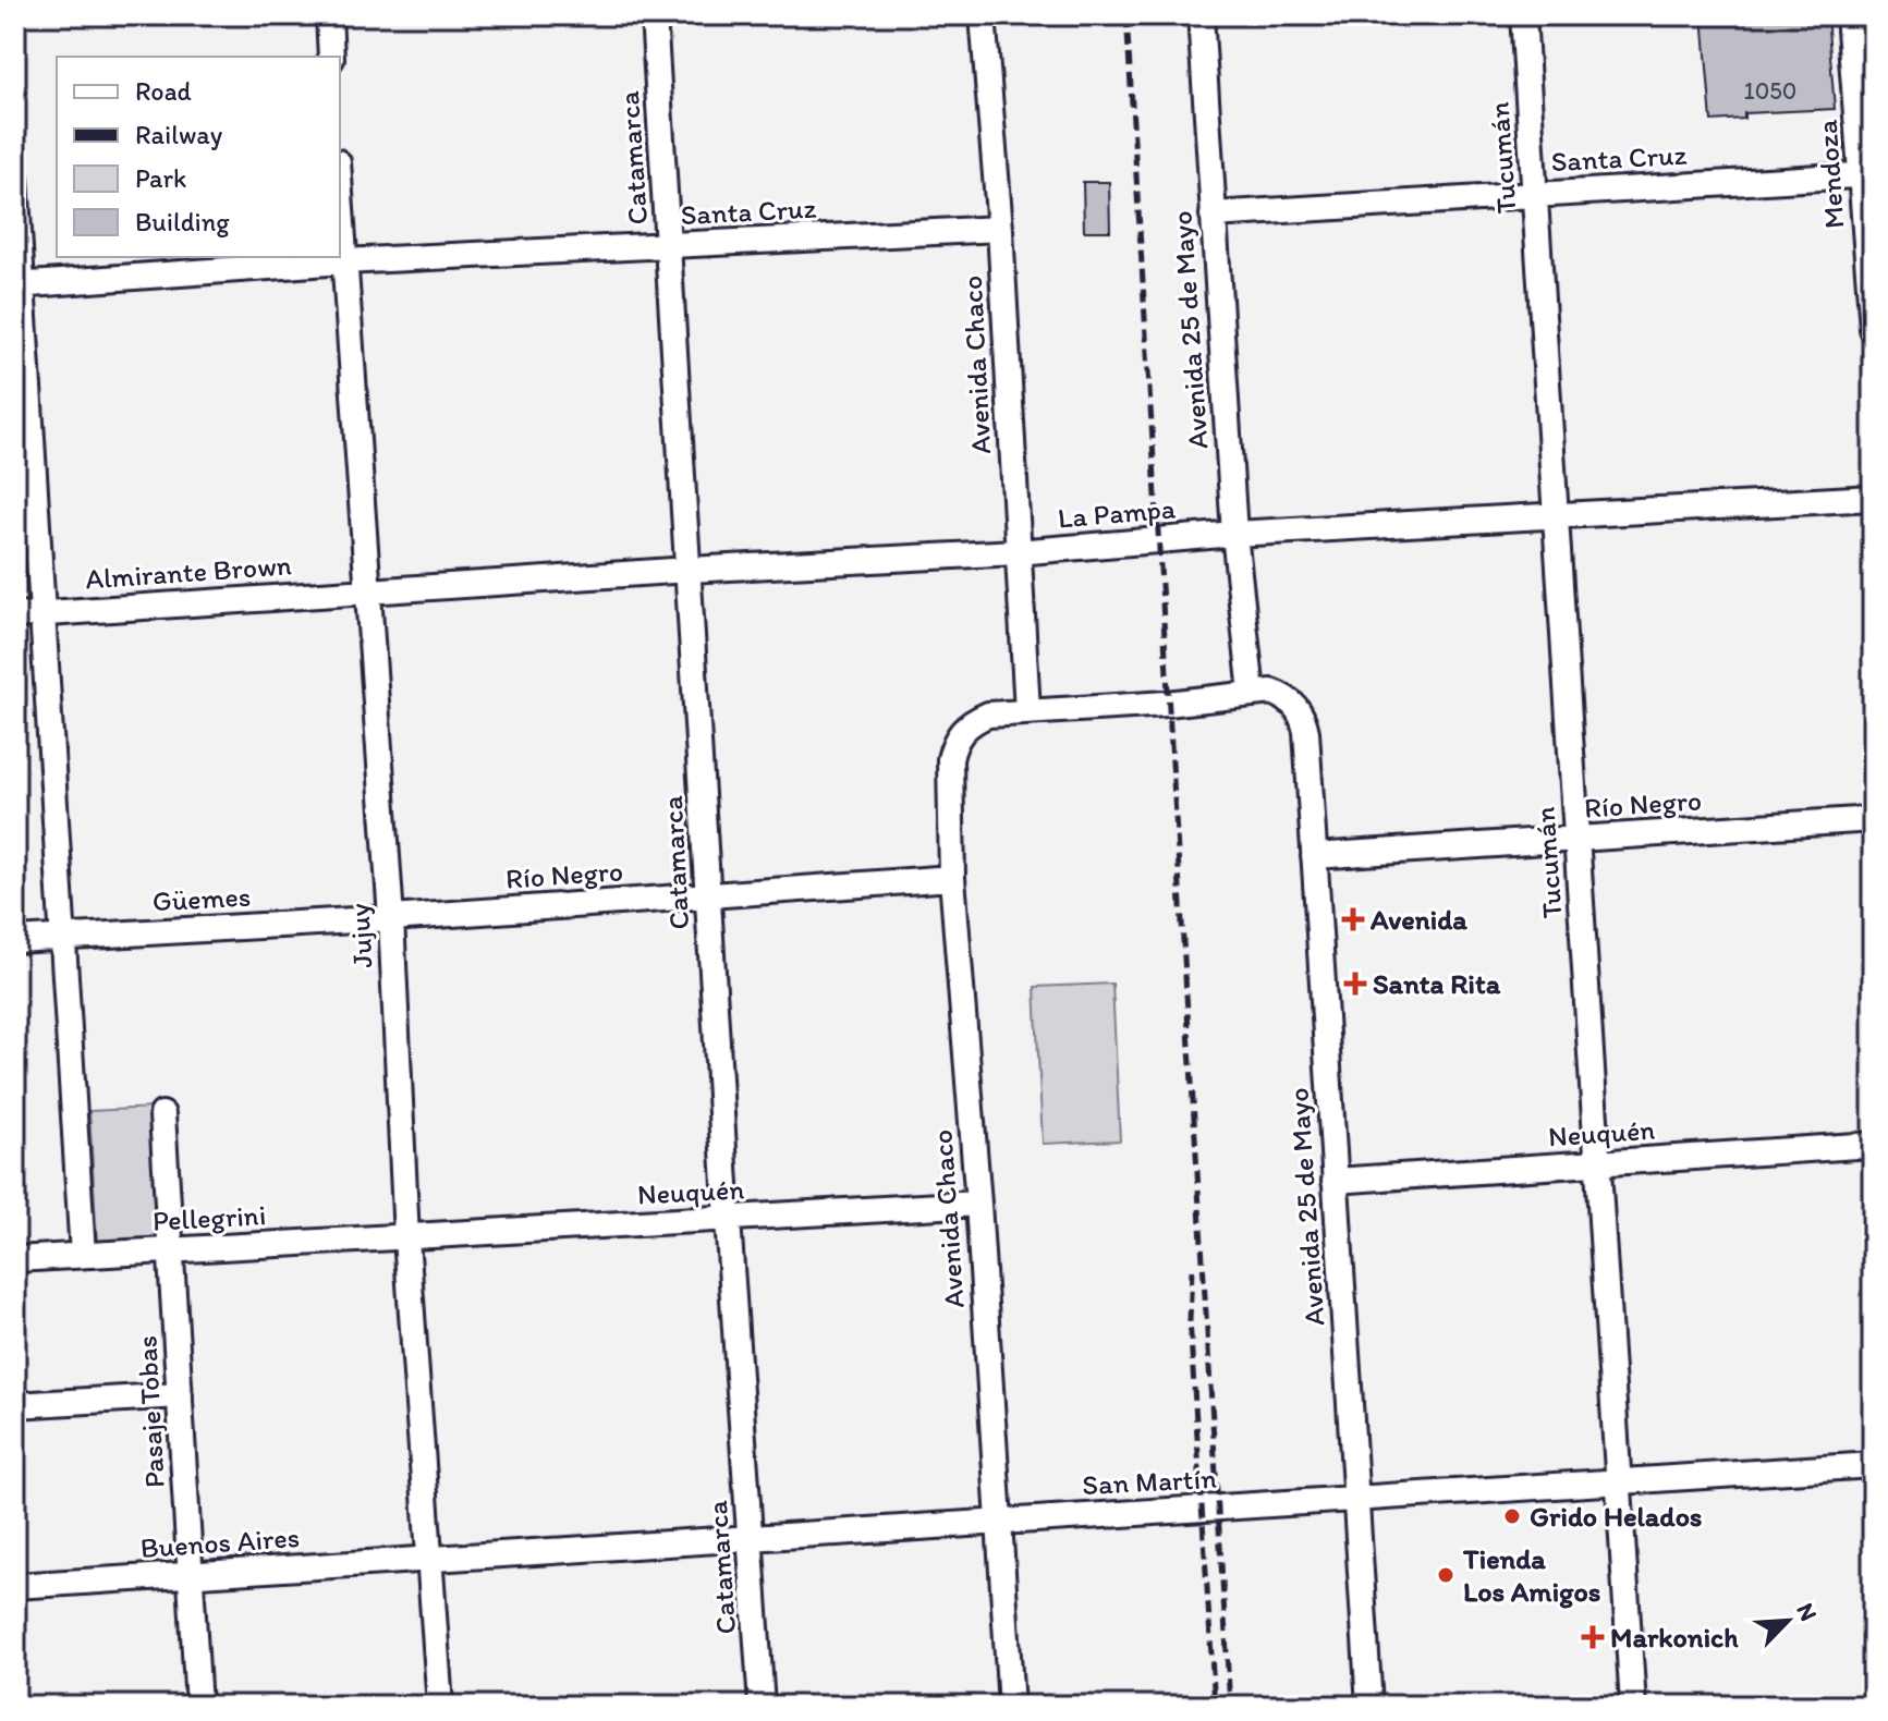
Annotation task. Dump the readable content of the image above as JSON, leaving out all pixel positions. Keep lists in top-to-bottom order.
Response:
{
  "streets": {
    "street": [
      "Catamarca",
      "Tucumán",
      "Santa Cruz",
      "Mendoza",
      "Avenida 25 de Mayo",
      "Avenida Chaco",
      "La Pampa",
      "Almirante Brown",
      "Río Negro",
      "Güemes",
      "Jujuy",
      "Neuquén",
      "Pellegrini",
      "Pasaje Tobas",
      "San Martín",
      "Buenos Aires"
    ]
  },
  "crossings": [
    ["Catamarca", "Santa Cruz"],
    ["Catamarca", "La Pampa"],
    ["Catamarca", "Río Negro"],
    ["Catamarca", "Neuquén"],
    ["Catamarca", "San Martín"],
    ["Tucumán", "Santa Cruz"],
    ["Tucumán", "La Pampa"],
    ["Tucumán", "Río Negro"],
    ["Tucumán", "Neuquén"],
    ["Tucumán", "San Martín"],
    ["Santa Cruz", "Mendoza"],
    ["Santa Cruz", "Avenida 25 de Mayo"],
    ["Santa Cruz", "Avenida Chaco"],
    ["Santa Cruz", "Jujuy"],
    ["Avenida 25 de Mayo", "La Pampa"],
    ["Avenida 25 de Mayo", "Río Negro"],
    ["Avenida 25 de Mayo", "Neuquén"],
    ["Avenida 25 de Mayo", "San Martín"],
    ["Avenida Chaco", "La Pampa"],
    ["Avenida Chaco", "Río Negro"],
    ["Avenida Chaco", "Neuquén"],
    ["Avenida Chaco", "San Martín"],
    ["La Pampa", "Almirante Brown"],
    ["La Pampa", "Jujuy"],
    ["Almirante Brown", "Jujuy"],
    ["Río Negro", "Güemes"],
    ["Río Negro", "Jujuy"],
    ["Güemes", "Jujuy"],
    ["Jujuy", "Neuquén"],
    ["Jujuy", "Pellegrini"],
    ["Jujuy", "San Martín"],
    ["Jujuy", "Buenos Aires"],
    ["Neuquén", "Pellegrini"],
    ["Pellegrini", "Pasaje Tobas"],
    ["Pasaje Tobas", "Buenos Aires"],
    ["San Martín", "Buenos Aires"]
  ],
  "places": {
    "health": ["Avenida", "Santa Rita", "Markonich"],
    "other": ["Grido Helados", "Tienda Los Amigos"]
  },
  "house_numbers": ["1050"],
  "legend": [
    "Road",
    "Railway",
    "Park",
    "Building"
  ],
  "north": "top right"
}
